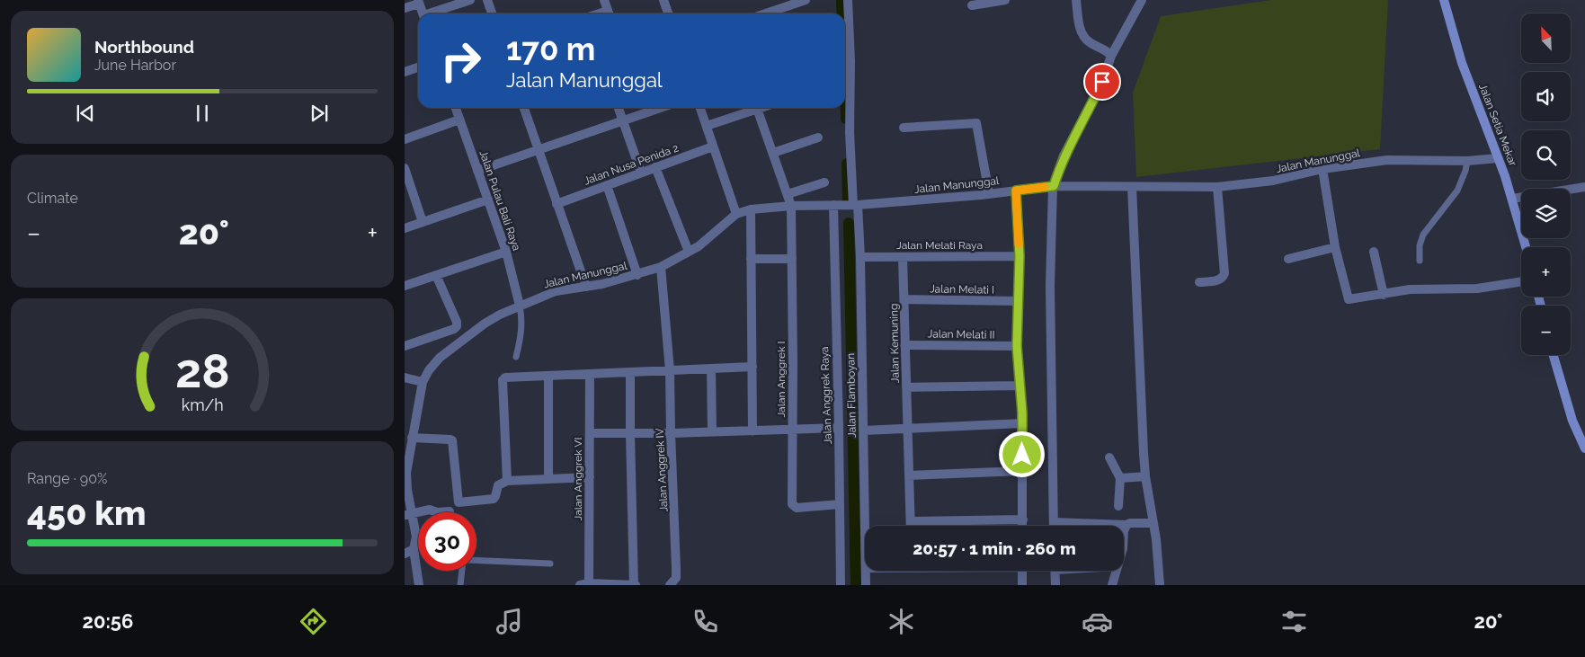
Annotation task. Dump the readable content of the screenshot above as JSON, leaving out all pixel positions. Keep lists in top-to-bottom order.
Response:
{
  "streets": {
    "street": [
      "Jalan Setia Mekar",
      "Jalan Manunggal",
      "Jalan Nusa Penida 2",
      "Jalan Pulau Bali Raya",
      "Jalan Melati Raya",
      "Jalan Melati I",
      "Jalan Melati II",
      "Jalan Kemuning",
      "Jalan Anggrek I",
      "Jalan Anggrek Raya",
      "Jalan Flamboyan",
      "Jalan Anggrek IV",
      "Jalan Anggrek VI"
    ]
  },
  "crossings": [
    ["Jalan Setia Mekar", "Jalan Manunggal"],
    ["Jalan Manunggal", "Jalan Pulau Bali Raya"],
    ["Jalan Manunggal", "Jalan Anggrek I"],
    ["Jalan Manunggal", "Jalan Anggrek Raya"],
    ["Jalan Manunggal", "Jalan Flamboyan"],
    ["Jalan Manunggal", "Jalan Anggrek IV"],
    ["Jalan Melati Raya", "Jalan Kemuning"],
    ["Jalan Melati Raya", "Jalan Flamboyan"],
    ["Jalan Melati I", "Jalan Kemuning"],
    ["Jalan Melati II", "Jalan Kemuning"],
    ["Jalan Anggrek I", "Jalan Anggrek Raya"]
  ],
  "north": "top left",
  "page": {
    "map_buttons": ["+", "−"],
    "turn": ["170 m", "Jalan Manunggal"],
    "song": ["Northbound", "June Harbor"],
    "tile": [
      "Climate",
      ["Range · 90%", "450 km"]
    ],
    "heat": ["−", "20°", "+"],
    "limit": "30",
    "trip": "20:57 · 1 min · 260 m",
    "tabs": ["20:56", "20°"],
    "gauge": ["28", "km/h"]
  }
}
